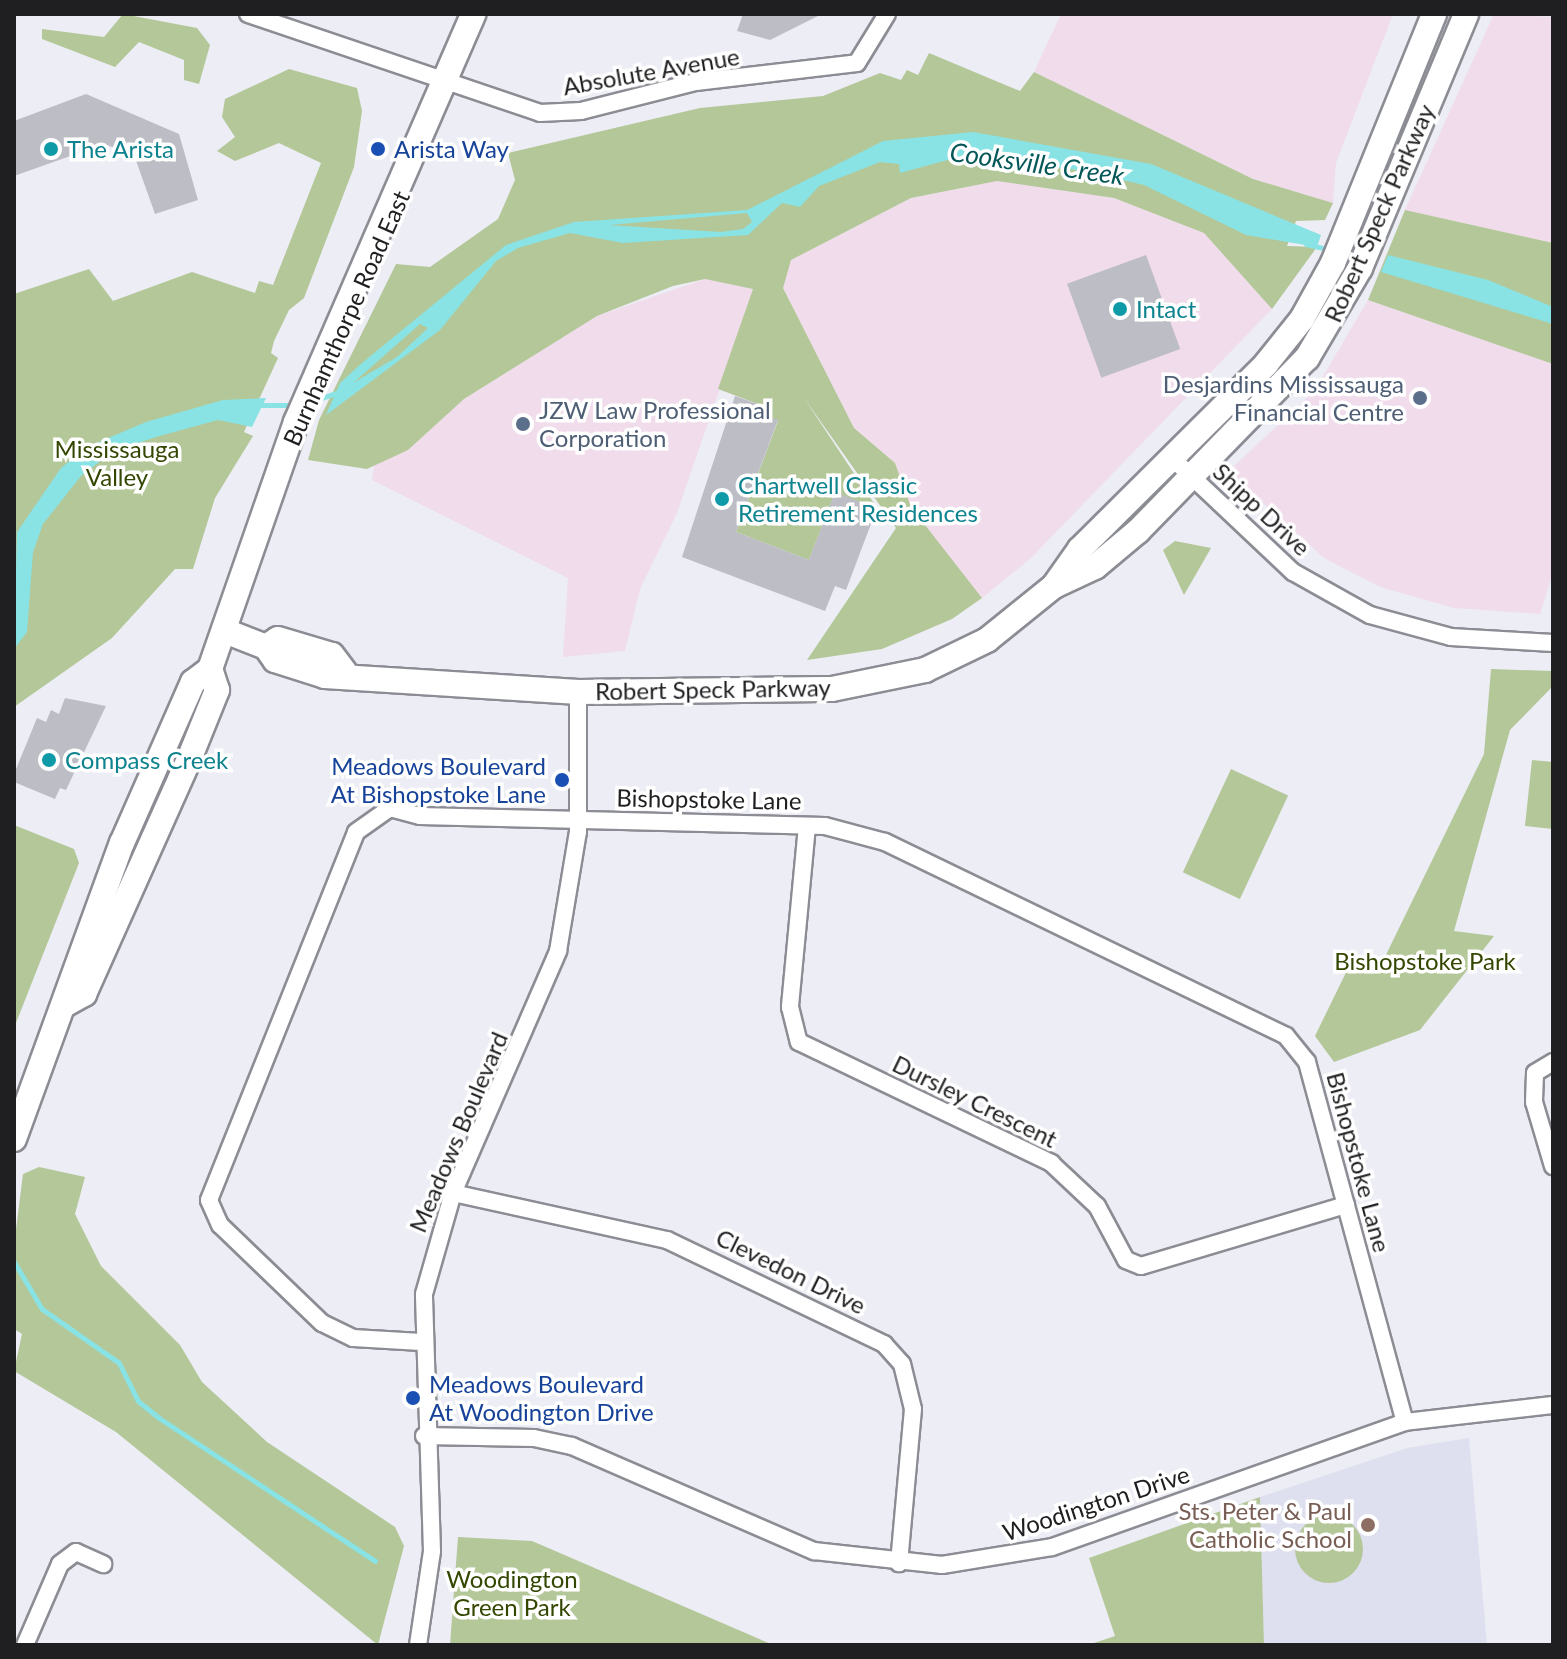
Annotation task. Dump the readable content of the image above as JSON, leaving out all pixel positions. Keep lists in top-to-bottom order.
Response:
{
  "streets": {
    "street": [
      "Absolute Avenue",
      "Robert Speck Parkway",
      "Burnhamthorpe Road East",
      "Shipp Drive",
      "Bishopstoke Lane",
      "Dursley Crescent",
      "Meadows Boulevard",
      "Clevedon Drive",
      "Woodington Drive"
    ]
  },
  "crossings": [
    ["Absolute Avenue", "Burnhamthorpe Road East"],
    ["Robert Speck Parkway", "Burnhamthorpe Road East"],
    ["Robert Speck Parkway", "Shipp Drive"],
    ["Robert Speck Parkway", "Meadows Boulevard"],
    ["Bishopstoke Lane", "Dursley Crescent"],
    ["Bishopstoke Lane", "Meadows Boulevard"],
    ["Bishopstoke Lane", "Woodington Drive"],
    ["Meadows Boulevard", "Clevedon Drive"],
    ["Meadows Boulevard", "Woodington Drive"],
    ["Clevedon Drive", "Woodington Drive"]
  ],
  "water": ["Cooksville Creek"],
  "parks": ["Mississauga Valley", "Bishopstoke Park", "Woodington Green Park"],
  "places": [
    "The Arista",
    "Arista Way",
    "Intact",
    "Desjardins Mississauga Financial Centre",
    "JZW Law Professional Corporation",
    "Chartwell Classic Retirement Residences",
    "Compass Creek",
    "Meadows Boulevard At Bishopstoke Lane",
    "Meadows Boulevard At Woodington Drive",
    "Sts. Peter & Paul Catholic School"
  ]
}
